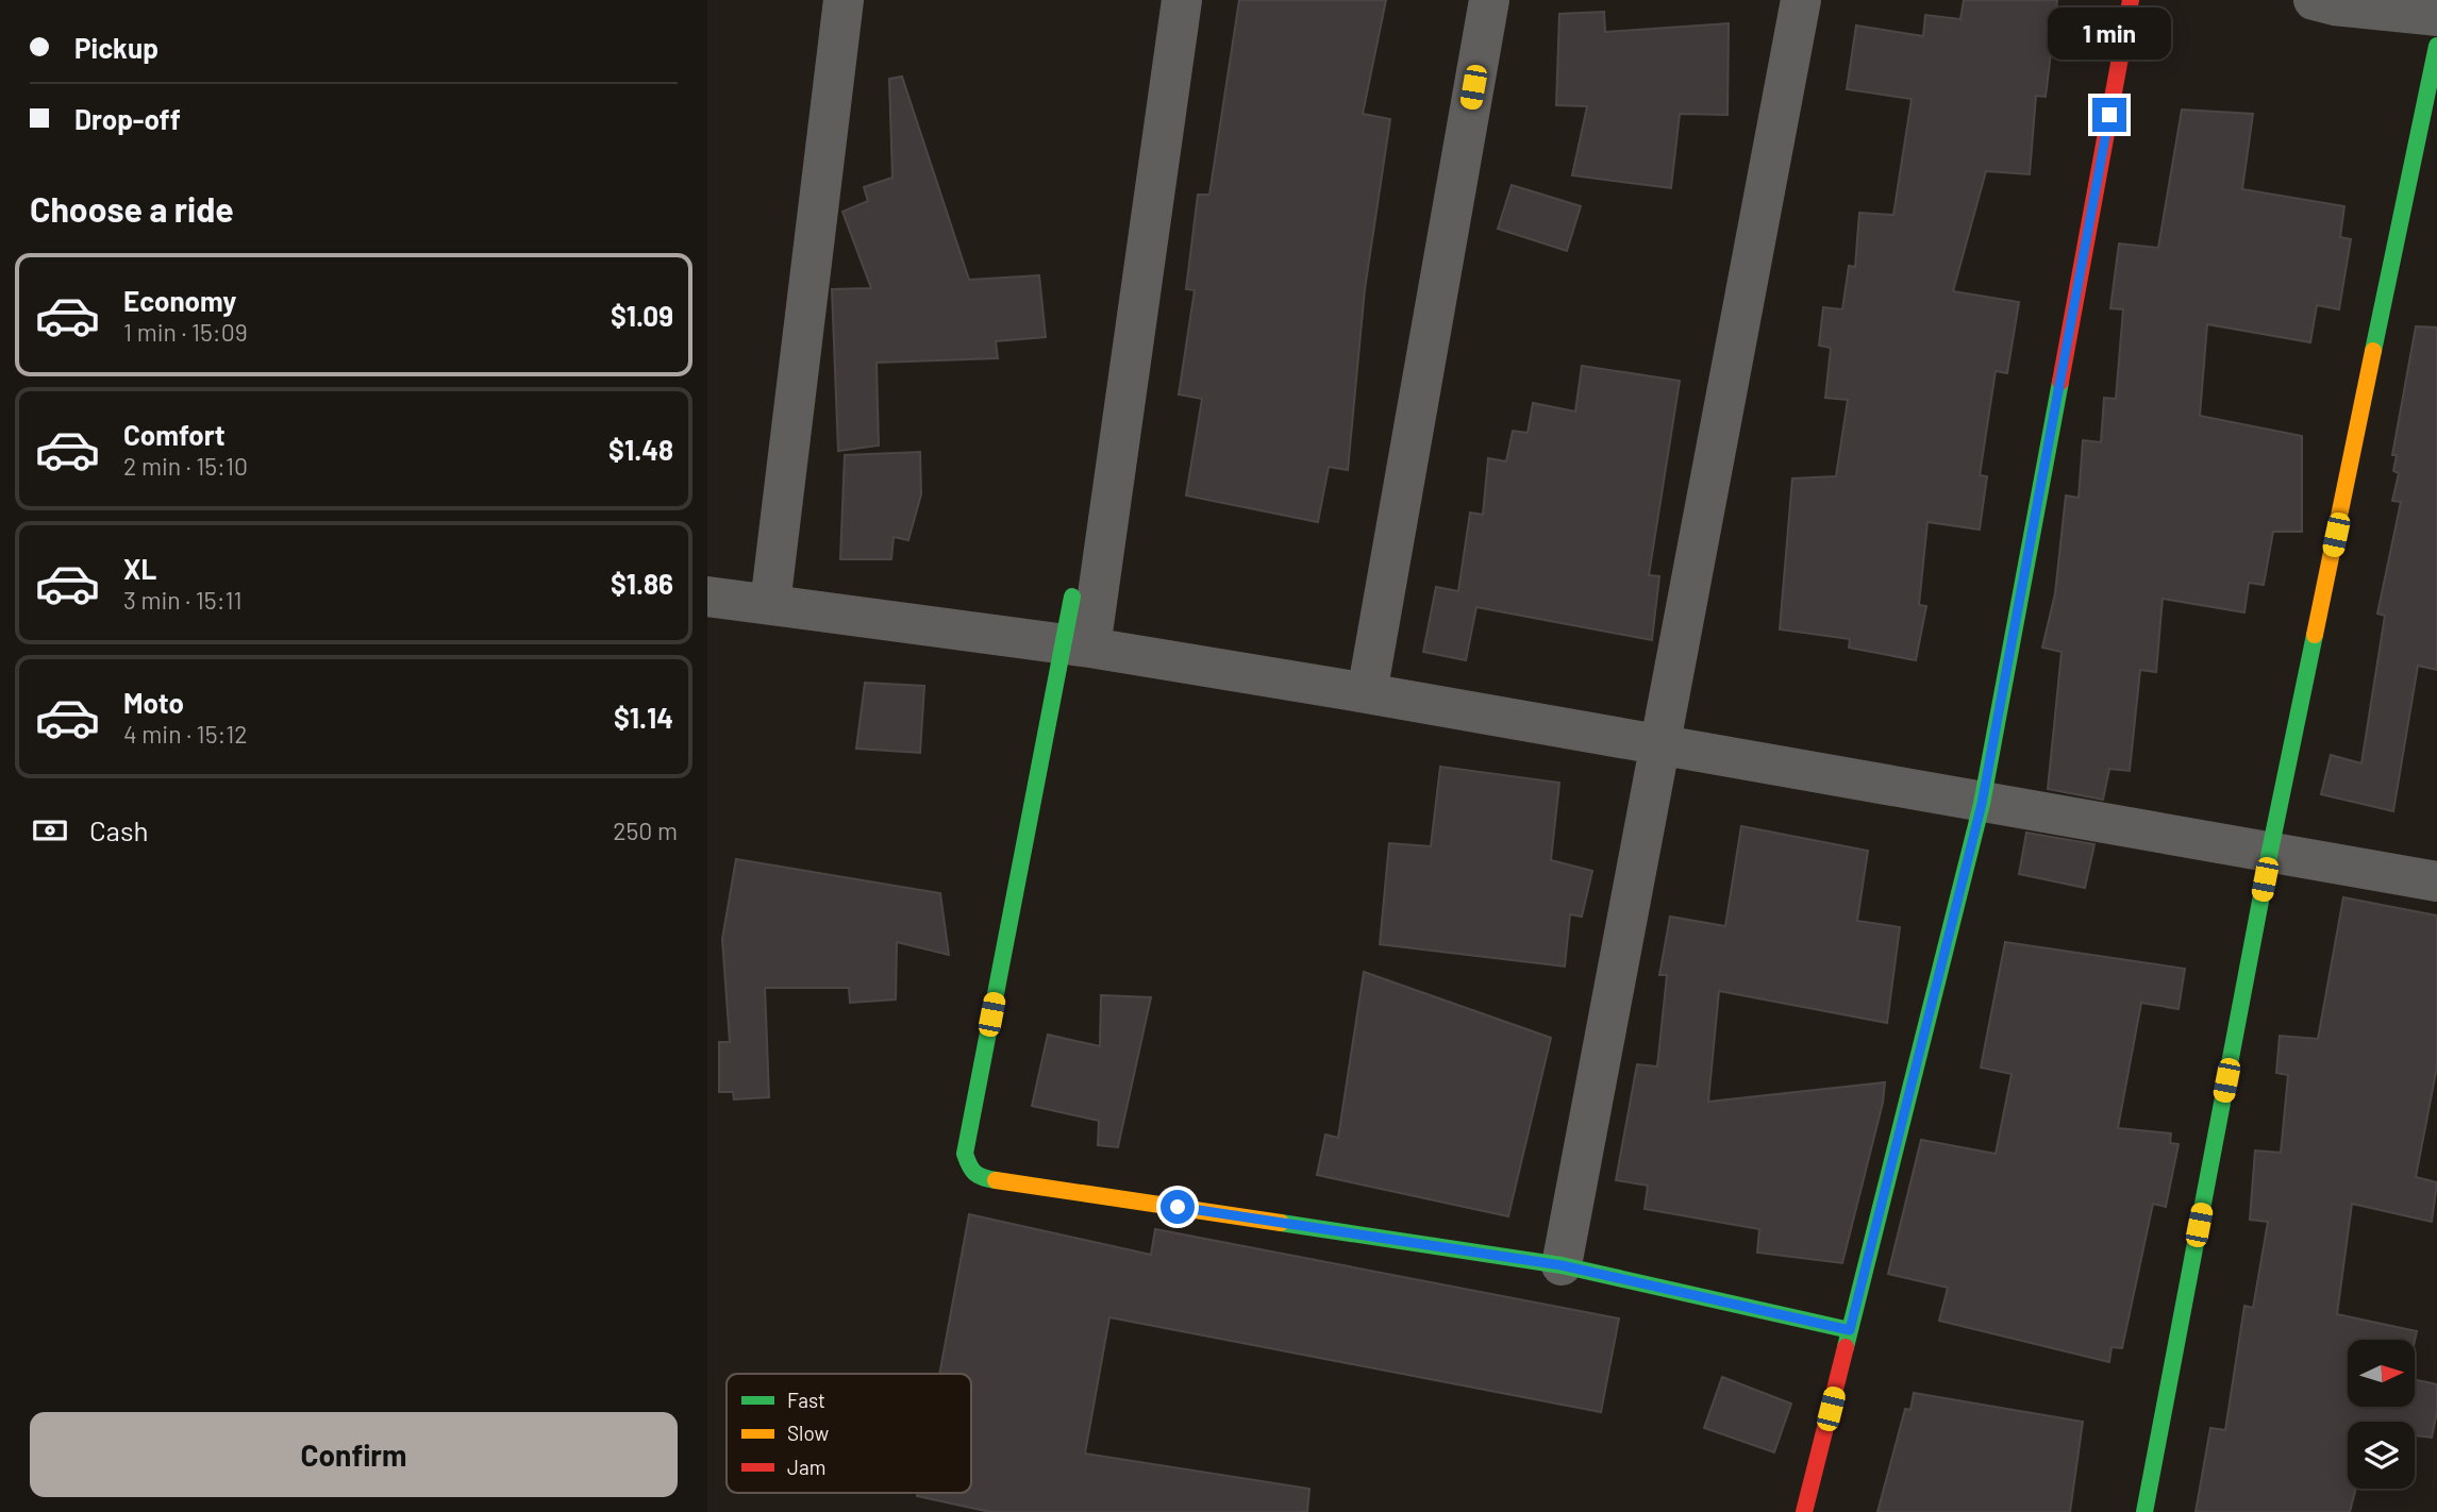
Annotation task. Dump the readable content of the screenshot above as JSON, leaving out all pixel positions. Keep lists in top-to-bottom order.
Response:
{
  "legend": ["Fast", "Slow", "Jam"],
  "north": "right",
  "page": {
    "banner": ["Pickup", "Drop-off"],
    "bubble": "1 min",
    "heading": "Choose a ride",
    "list": [
      {
        "name": "Economy",
        "note": "1 min · 15:09",
        "value": "$1.09"
      },
      {
        "name": "Comfort",
        "note": "2 min · 15:10",
        "value": "$1.48"
      },
      {
        "name": "XL",
        "note": "3 min · 15:11",
        "value": "$1.86"
      },
      {
        "name": "Moto",
        "note": "4 min · 15:12",
        "value": "$1.14"
      }
    ],
    "pay": ["Cash", "250 m"],
    "buttons": "Confirm"
  }
}
